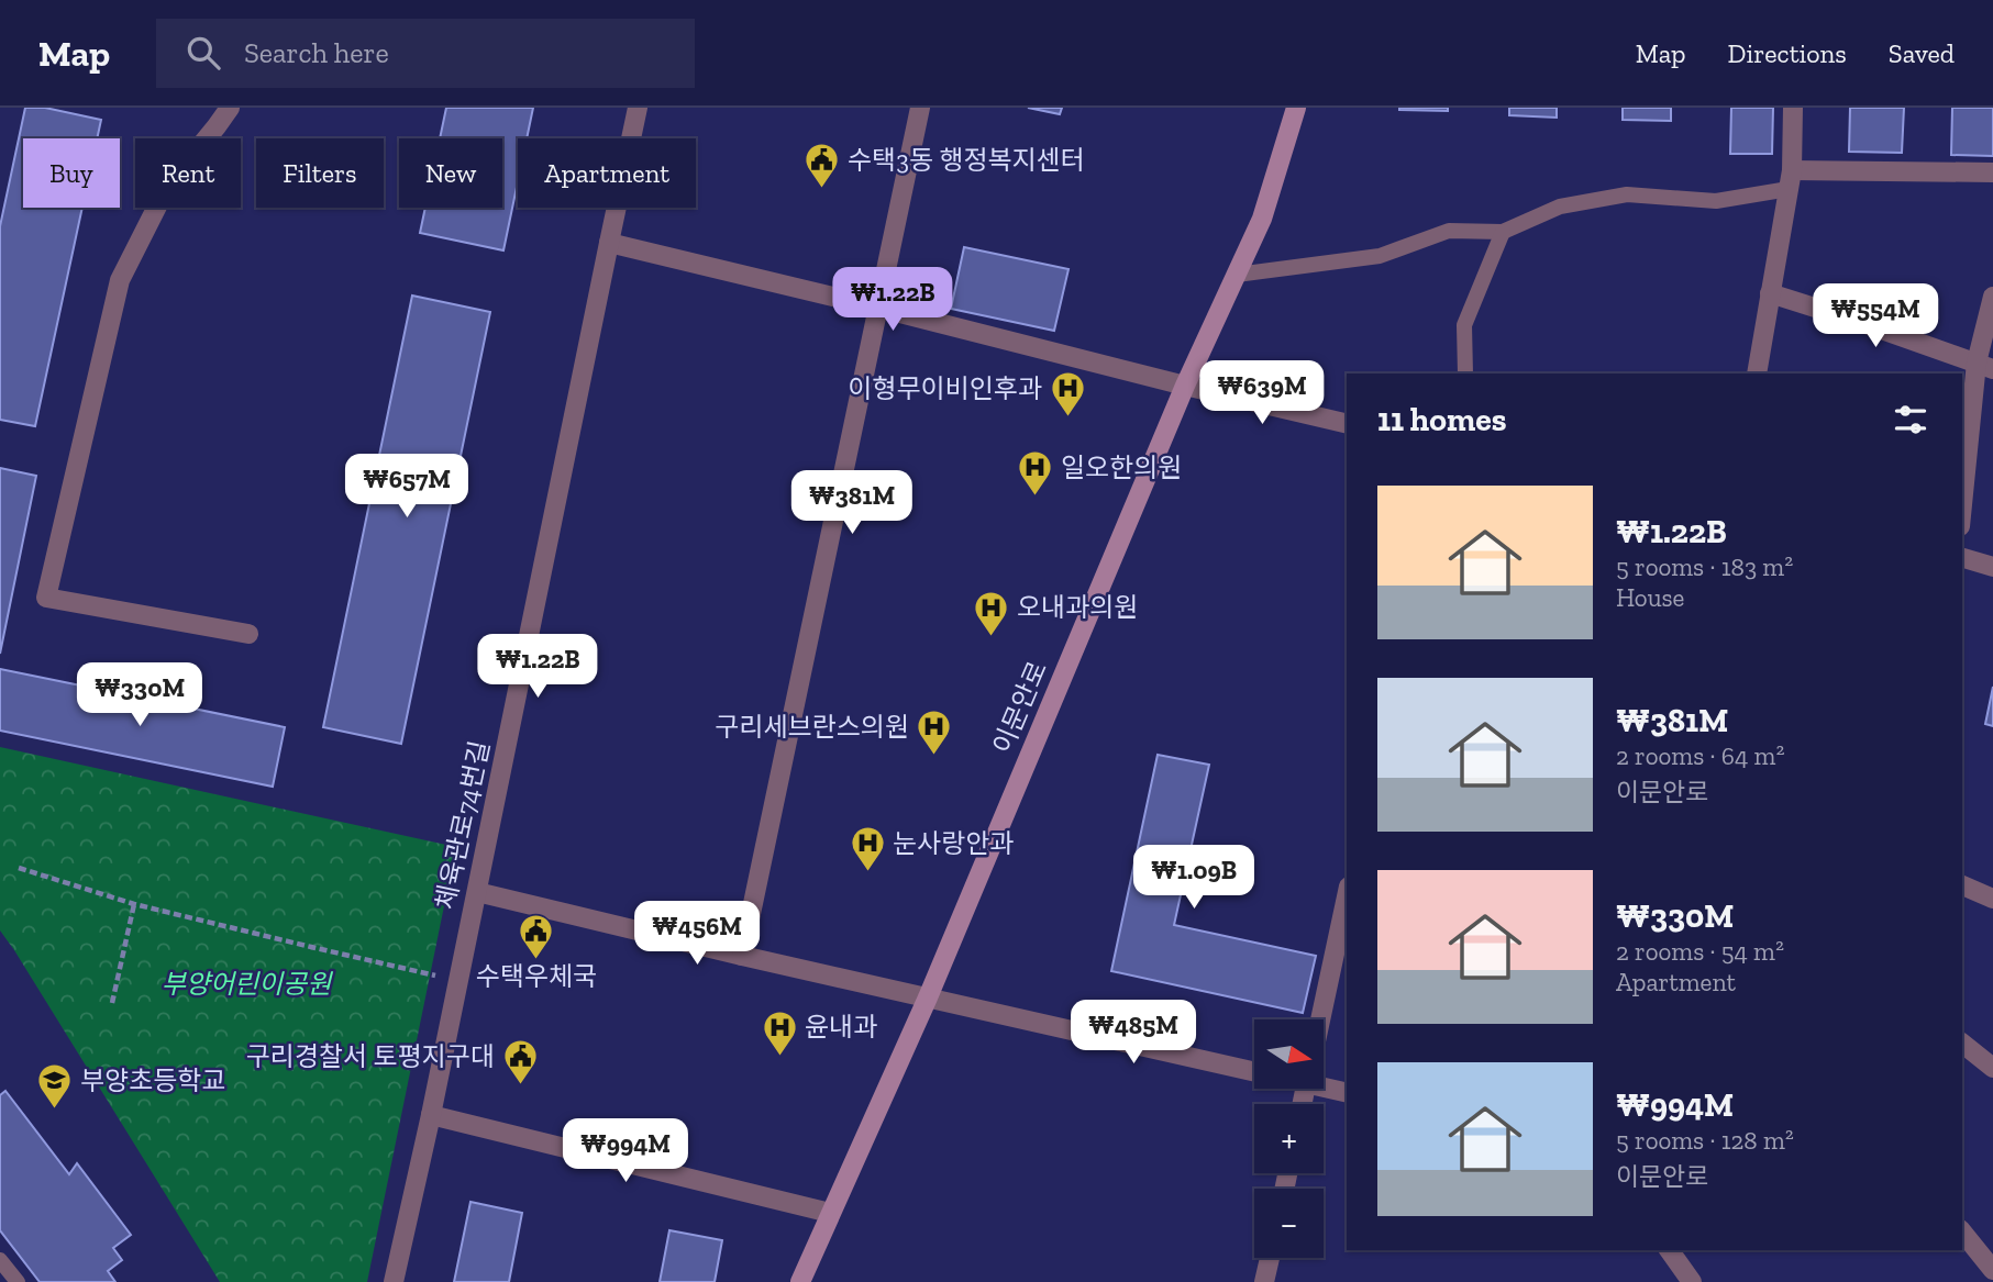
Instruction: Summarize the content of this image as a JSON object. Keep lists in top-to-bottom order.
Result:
{
  "streets": {
    "street": ["이문안로", "체육관로74번길"]
  },
  "parks": ["부양어린이공원"],
  "places": {
    "public building": ["수택3동 행정복지센터", "수택우체국", "구리경찰서 토평지구대"],
    "hospital": [
      "이형무이비인후과",
      "일오한의원",
      "오내과의원",
      "구리세브란스의원",
      "눈사랑안과",
      "윤내과"
    ],
    "school or university": ["부양초등학교"]
  },
  "north": "right",
  "page": {
    "header": "Map",
    "search": "Search here",
    "nav": ["Map", "Directions", "Saved"],
    "chip": [
      "Buy",
      "Rent",
      "Filters",
      "New",
      "Apartment"
    ],
    "price": [
      "₩1.22B",
      "₩554M",
      "₩639M",
      "₩657M",
      "₩381M",
      "₩1.22B",
      "₩330M",
      "₩1.09B",
      "₩456M",
      "₩485M",
      "₩994M"
    ],
    "heading": "11 homes",
    "list": [
      {
        "name": "₩1.22B",
        "note": "5 rooms · 183 m² · House"
      },
      {
        "name": "₩381M",
        "note": "2 rooms · 64 m² · 이문안로"
      },
      {
        "name": "₩330M",
        "note": "2 rooms · 54 m² · Apartment"
      },
      {
        "name": "₩994M",
        "note": "5 rooms · 128 m² · 이문안로"
      }
    ],
    "map_buttons": ["+", "−"]
  }
}
